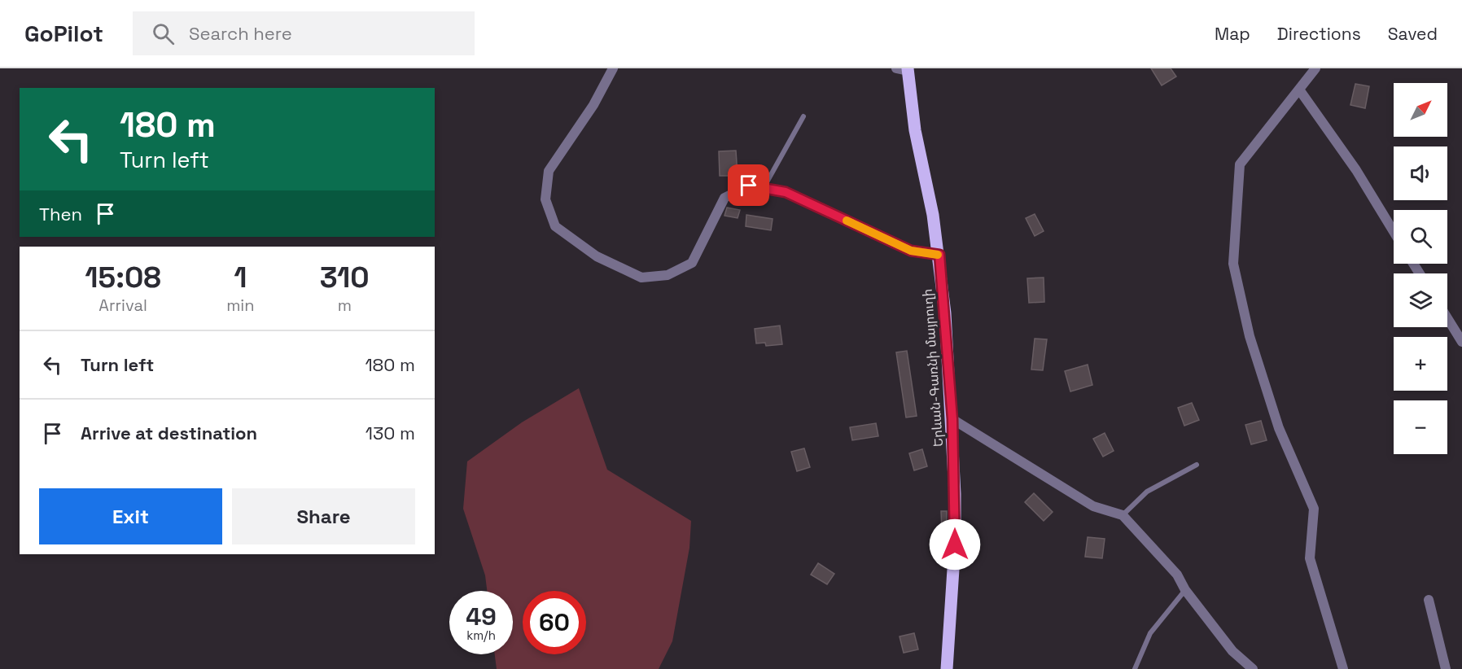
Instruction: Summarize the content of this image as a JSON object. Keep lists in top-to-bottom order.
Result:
{
  "streets": {
    "main road": ["Երևան-Գառնի մայրուղի"]
  },
  "north": "top right",
  "page": {
    "header": "GoPilot",
    "search": "Search here",
    "nav": ["Map", "Directions", "Saved"],
    "map_buttons": ["+", "−"],
    "turn": ["180 m", "Turn left"],
    "then": "Then",
    "eta": [
      "15:08",
      "Arrival",
      "1",
      "min",
      "310",
      "m"
    ],
    "list": [
      {
        "name": "Turn left",
        "value": "180 m"
      },
      {
        "name": "Arrive at destination",
        "value": "130 m"
      }
    ],
    "buttons": ["Exit", "Share"],
    "speed": "49 km/h",
    "limit": "60"
  }
}
